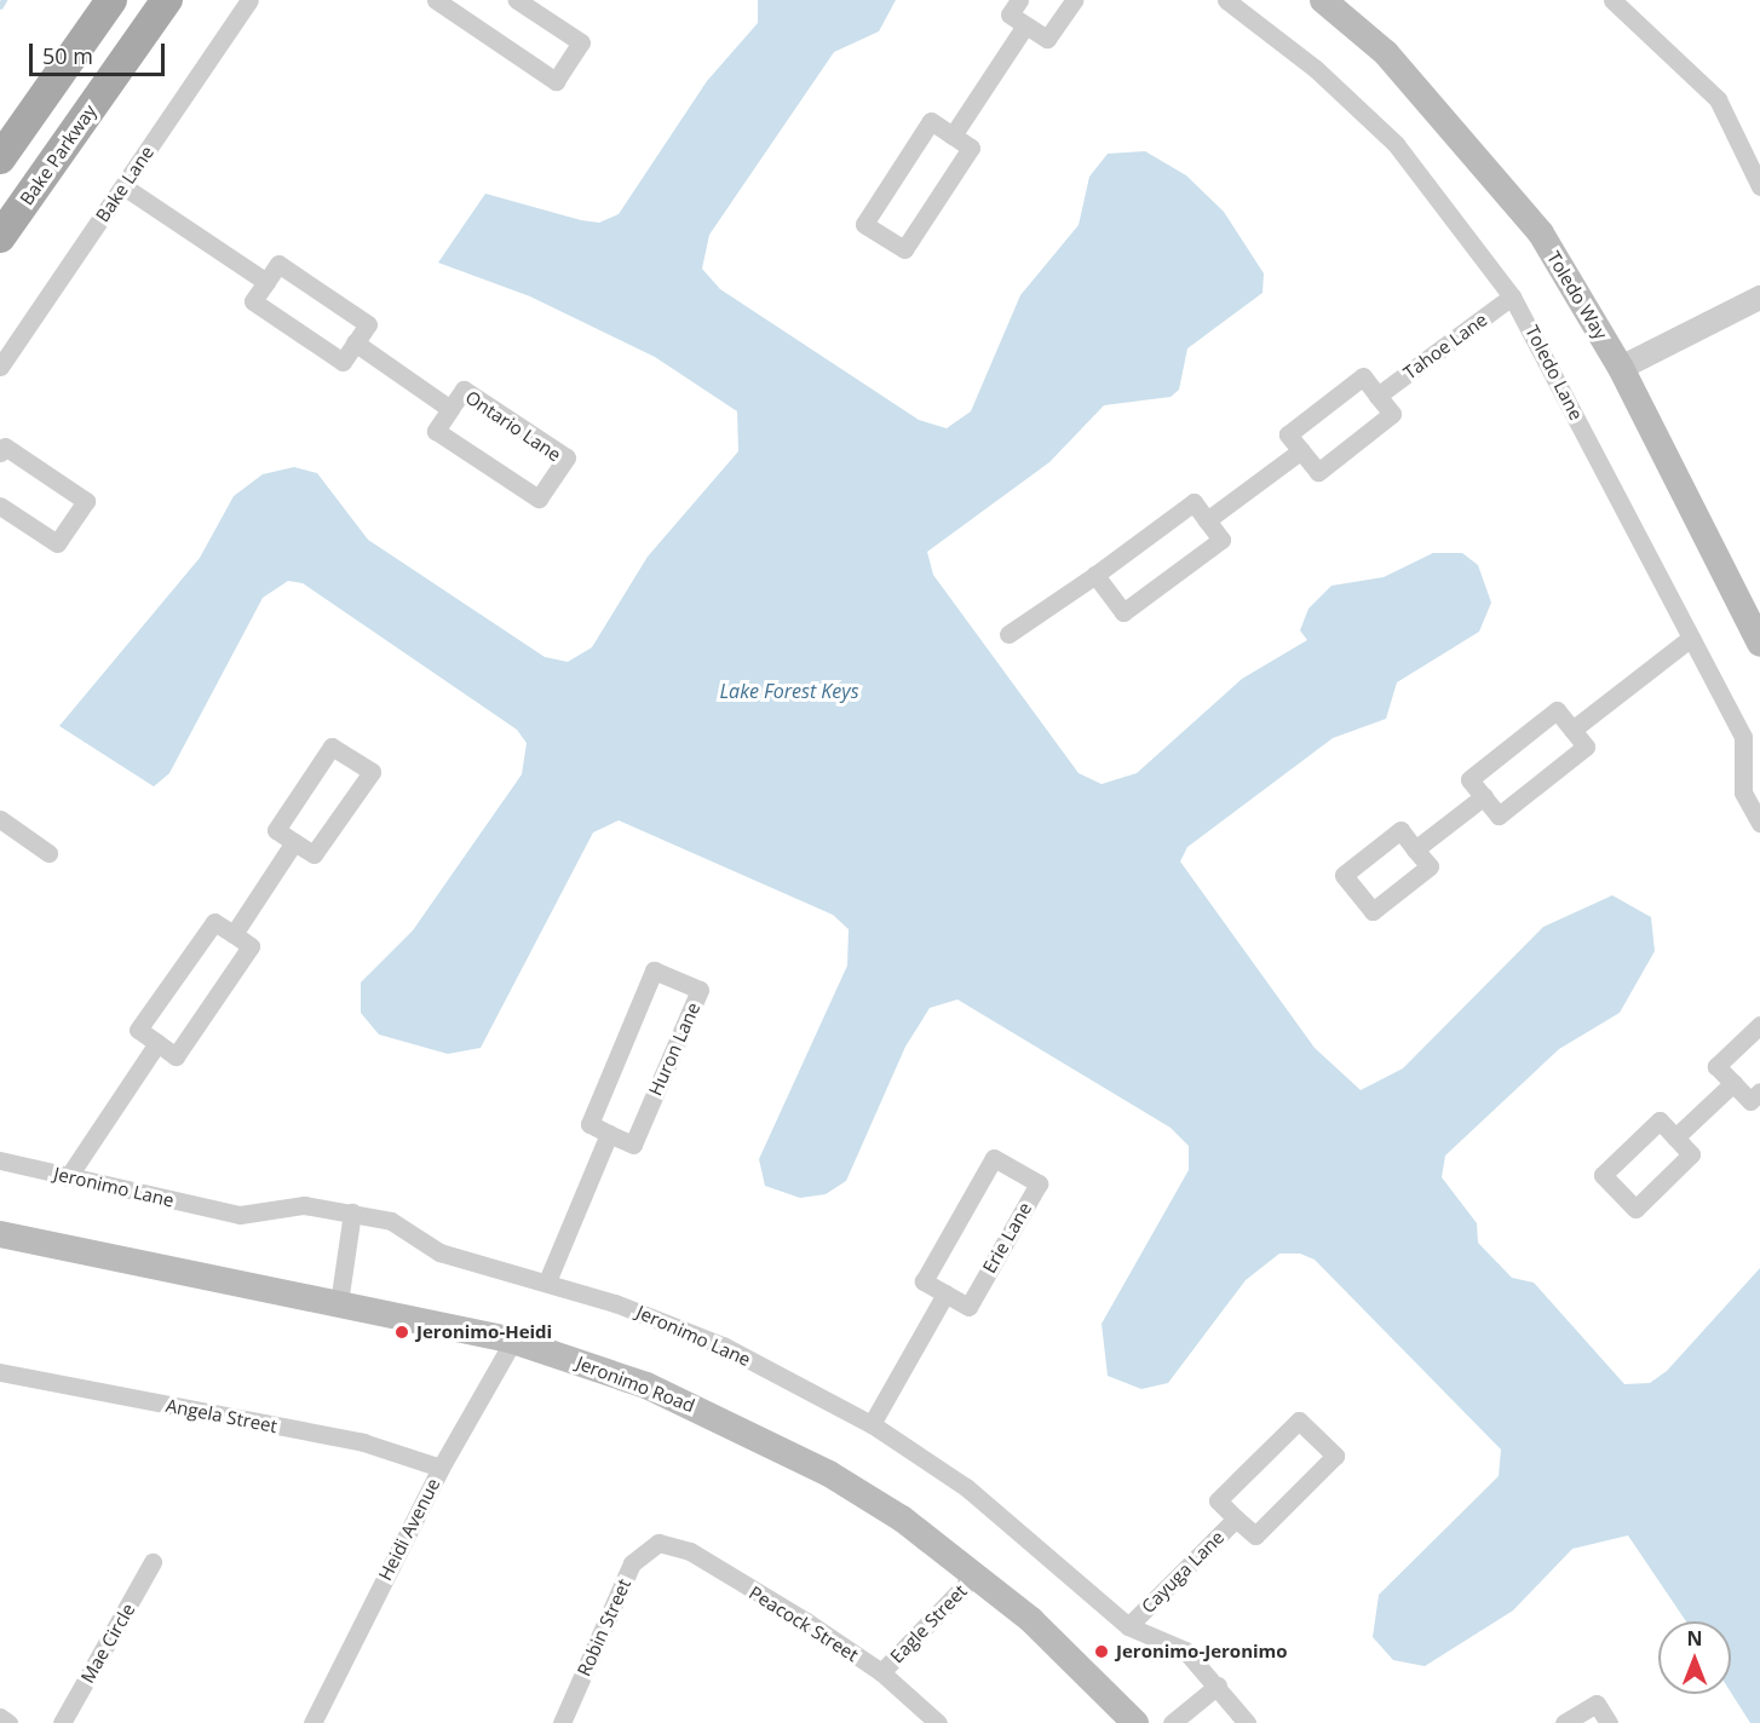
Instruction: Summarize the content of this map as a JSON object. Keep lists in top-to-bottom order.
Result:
{
  "streets": {
    "main road": ["Bake Parkway", "Toledo Way", "Jeronimo Road"],
    "street": [
      "Bake Lane",
      "Tahoe Lane",
      "Toledo Lane",
      "Ontario Lane",
      "Huron Lane",
      "Jeronimo Lane",
      "Erie Lane",
      "Angela Street",
      "Heidi Avenue",
      "Cayuga Lane",
      "Peacock Street",
      "Eagle Street",
      "Robin Street",
      "Mae Circle"
    ]
  },
  "crossings": [
    ["Tahoe Lane", "Toledo Lane"],
    ["Jeronimo Lane", "Cayuga Lane"],
    ["Jeronimo Road", "Heidi Avenue"],
    ["Jeronimo Road", "Eagle Street"],
    ["Angela Street", "Heidi Avenue"],
    ["Peacock Street", "Eagle Street"],
    ["Peacock Street", "Robin Street"]
  ],
  "water": ["Lake Forest Keys"],
  "places": ["Jeronimo-Heidi", "Jeronimo-Jeronimo"],
  "scale_bar": "50 m",
  "north": "top"
}
